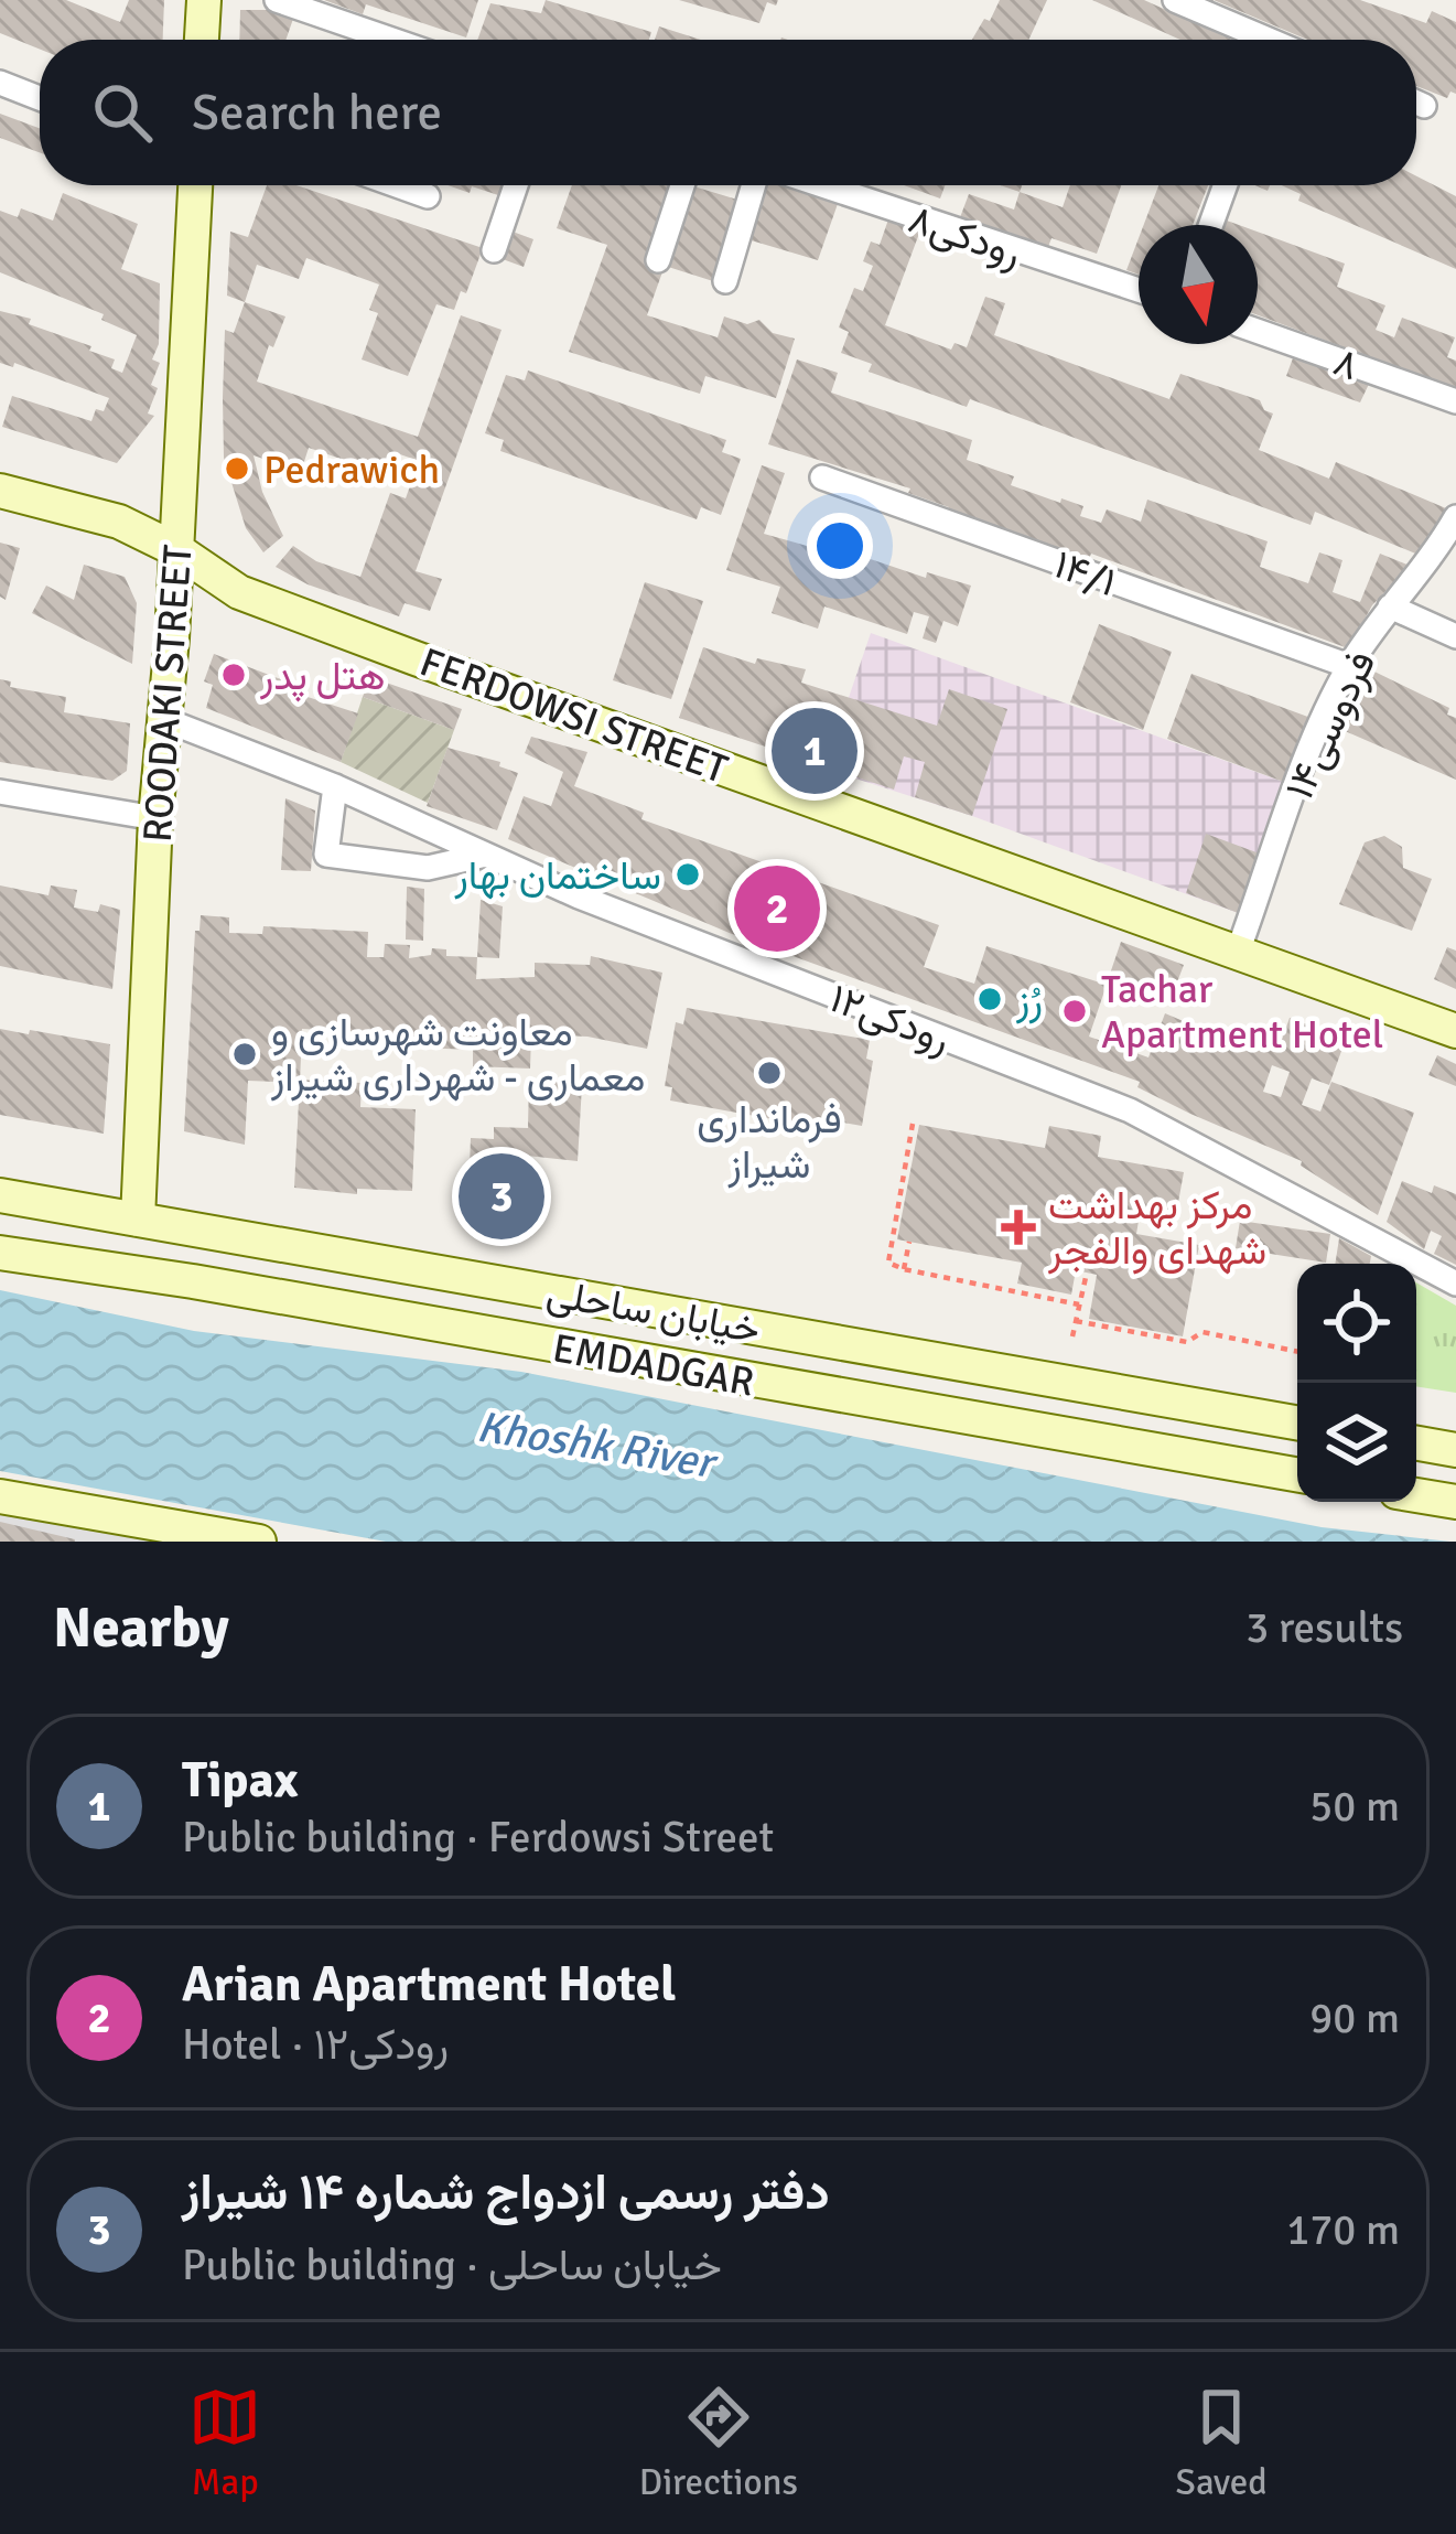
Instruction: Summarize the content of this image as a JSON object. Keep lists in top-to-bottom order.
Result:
{
  "streets": {
    "main road": [
      "ROODAKI STREET",
      "FERDOWSI STREET",
      "خیابان ساحلی",
      "EMDADGAR"
    ],
    "street": [
      "رودکی۸",
      "۸",
      "۱۴/۱",
      "فردوسی۱۴",
      "رودکی۱۲"
    ]
  },
  "crossings": [
    ["۱۴/۱", "فردوسی۱۴"],
    ["ROODAKI STREET", "FERDOWSI STREET"],
    ["ROODAKI STREET", "رودکی۱۲"],
    ["ROODAKI STREET", "خیابان ساحلی"],
    ["FERDOWSI STREET", "فردوسی۱۴"]
  ],
  "water": ["Khoshk River"],
  "places": {
    "other": [
      "Pedrawich",
      "هتل پدر",
      "ساختمان بهار",
      "رُز",
      "Tachar Apartment Hotel",
      "معاونت شهرسازی و معماری - شهرداری شیراز",
      "فرمانداری شیراز"
    ],
    "health": ["مرکز بهداشت شهدای والفجر"]
  },
  "north": "bottom",
  "page": {
    "search": "Search here",
    "pins": ["1", "2", "3"],
    "heading": ["Nearby", "3 results"],
    "list": [
      {
        "mark": "1",
        "name": "Tipax",
        "note": "Public building · Ferdowsi Street",
        "value": "50 m"
      },
      {
        "mark": "2",
        "name": "Arian Apartment Hotel",
        "note": "Hotel · رودکی۱۲",
        "value": "90 m"
      },
      {
        "mark": "3",
        "name": "دفتر رسمی ازدواج شماره ۱۴ شیراز",
        "note": "Public building · خیابان ساحلی",
        "value": "170 m"
      }
    ],
    "nav": ["Map", "Directions", "Saved"]
  }
}
